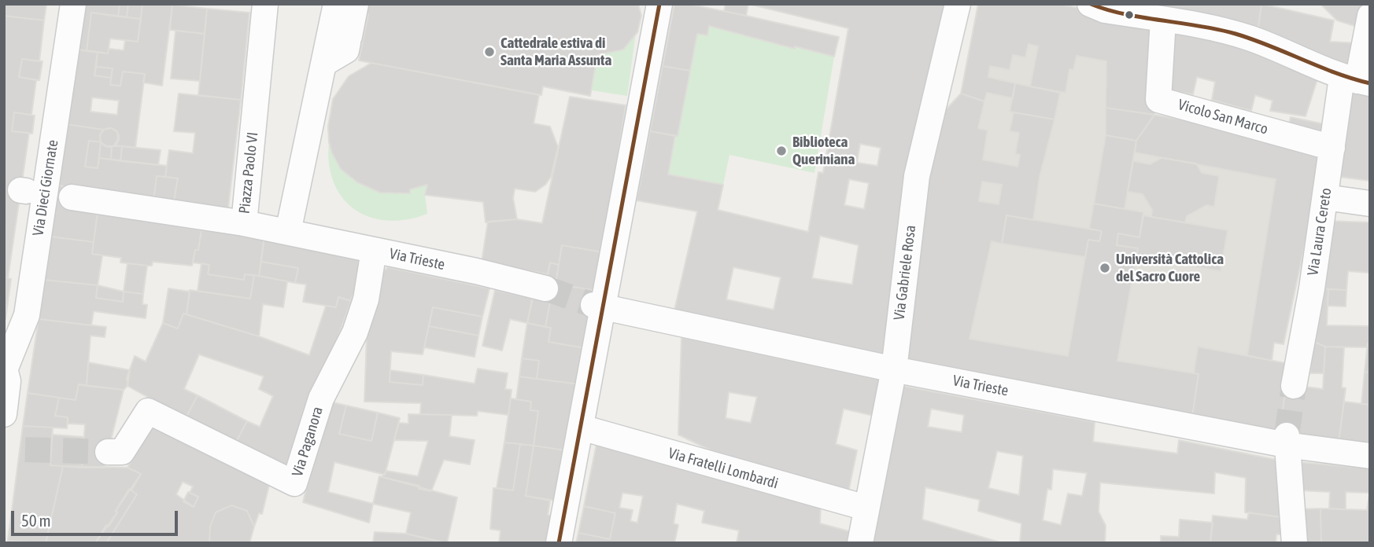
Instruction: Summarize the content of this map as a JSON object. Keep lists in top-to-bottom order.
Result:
{
  "streets": {
    "street": [
      "Vicolo San Marco",
      "Piazza Paolo VI",
      "Via Dieci Giornate",
      "Via Laura Cereto",
      "Via Trieste",
      "Via Gabriele Rosa",
      "Via Paganora",
      "Via Fratelli Lombardi"
    ]
  },
  "crossings": [
    ["Vicolo San Marco", "Via Laura Cereto"],
    ["Piazza Paolo VI", "Via Trieste"],
    ["Via Trieste", "Via Gabriele Rosa"],
    ["Via Trieste", "Via Paganora"],
    ["Via Gabriele Rosa", "Via Fratelli Lombardi"]
  ],
  "places": ["Cattedrale estiva di Santa Maria Assunta", "Biblioteca Queriniana", "Università Cattolica del Sacro Cuore"],
  "scale_bar": "50 m"
}
